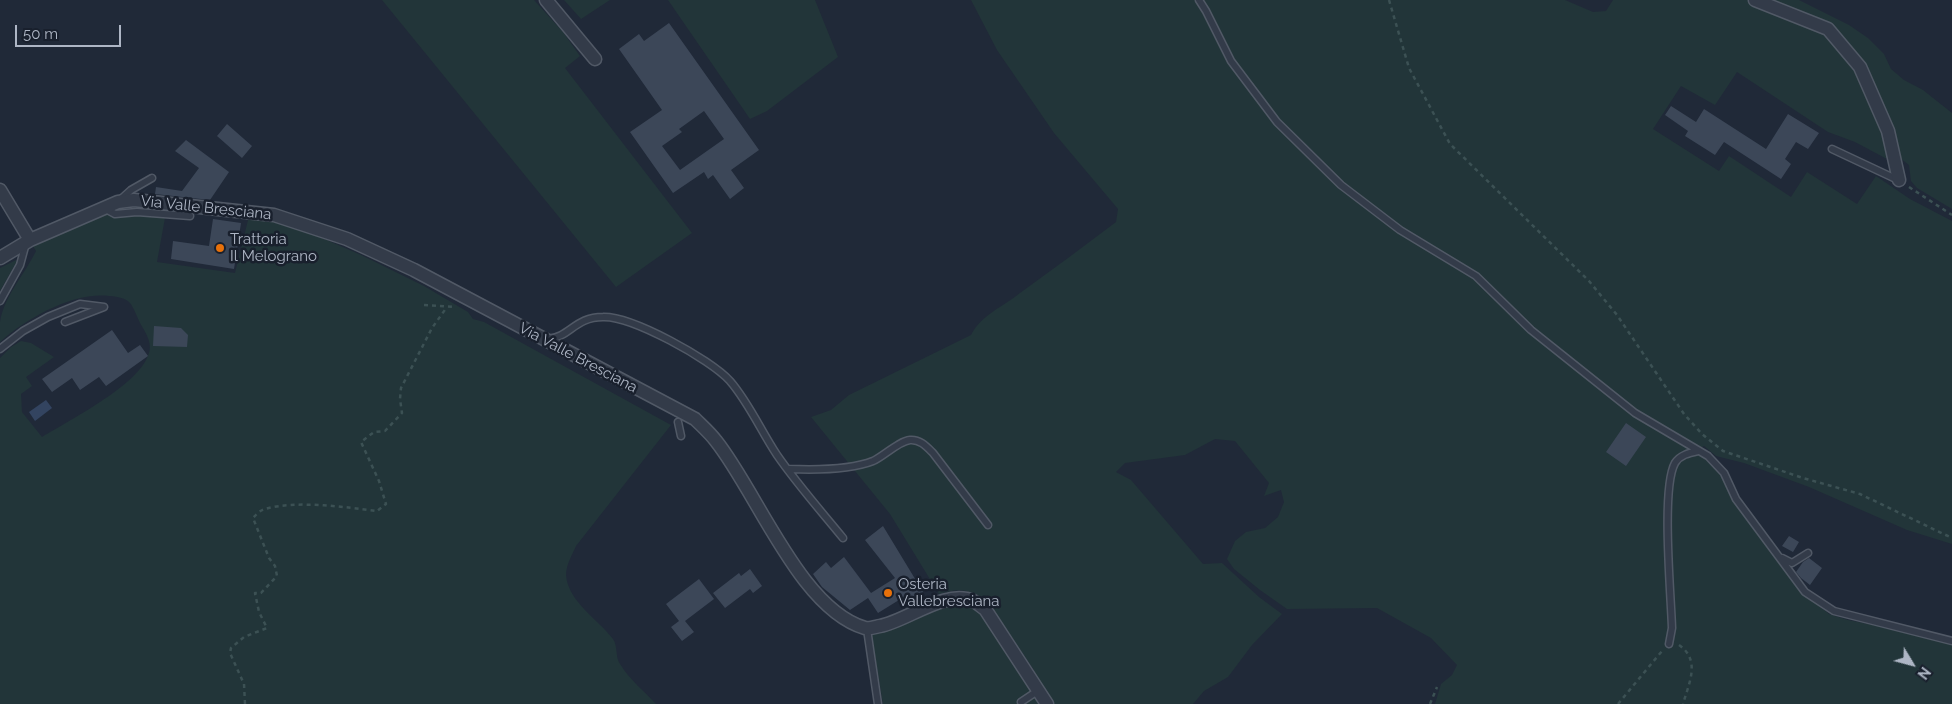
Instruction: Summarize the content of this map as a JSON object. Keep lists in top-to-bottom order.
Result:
{
  "streets": {
    "street": ["Via Valle Bresciana"]
  },
  "places": ["Trattoria Il Melograno", "Osteria Vallebresciana"],
  "scale_bar": "50 m",
  "north": "bottom right"
}
